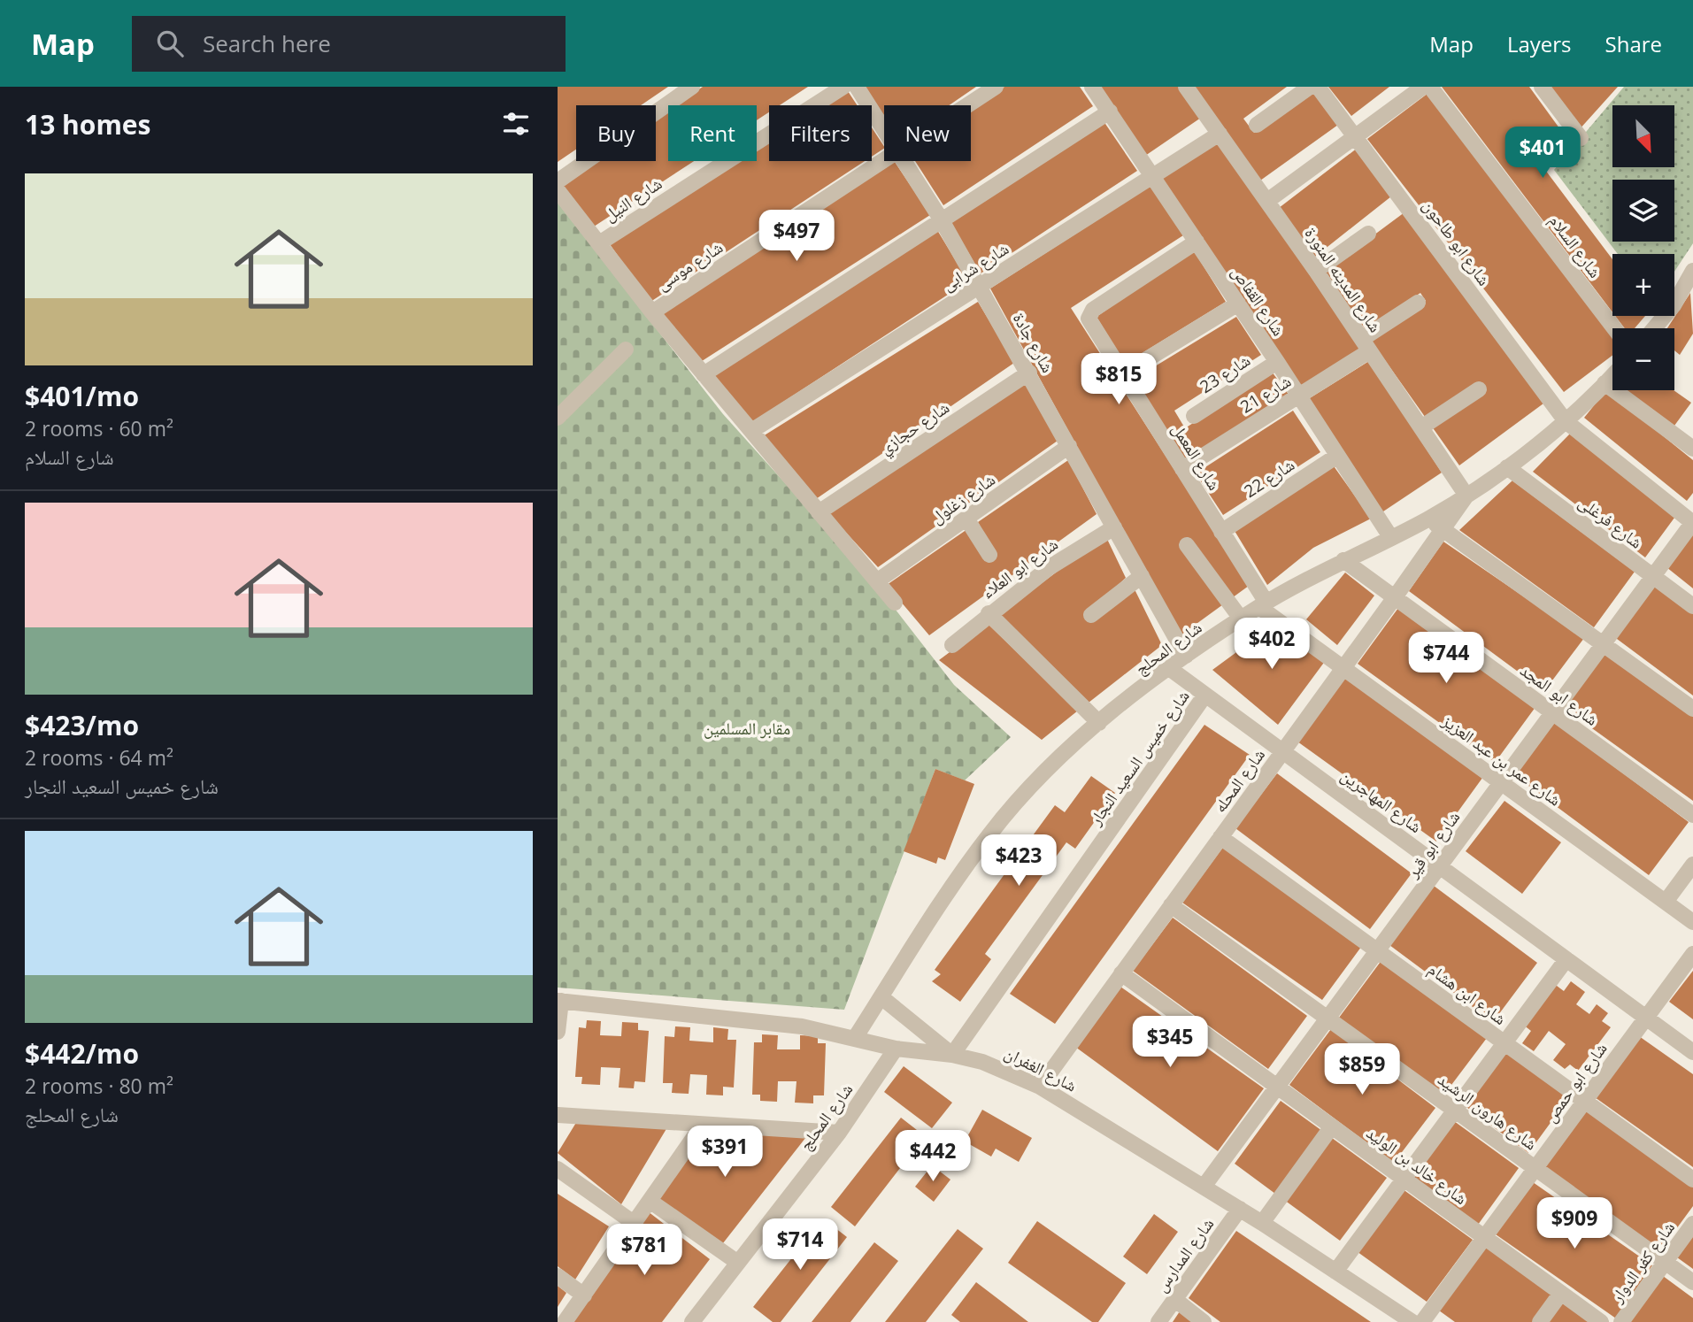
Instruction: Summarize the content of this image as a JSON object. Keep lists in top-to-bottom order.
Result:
{
  "streets": {
    "street": [
      "شارع النيل",
      "شارع ابو طاحون",
      "شارع السلام",
      "شارع موسى",
      "شارع شرابى",
      "شارع المدينه المنورة",
      "شارع القفاص",
      "شارع جادة",
      "شارع 23",
      "شارع 21",
      "شارع حجازي",
      "شارع المعمل",
      "شارع 22",
      "شارع زغلول",
      "شارع فرغلى",
      "شارع ابو العلاء",
      "شارع المحلج",
      "شارع ابو المجد",
      "شارع خميس السعيد النجار",
      "شارع عمر بن عبد العزيز",
      "شارع المحله",
      "شارع المهاجرين",
      "شارع ابو قير",
      "شارع ابن هشام",
      "شارع الغفران",
      "شارع ابو حمص",
      "شارع هارون الرشيد",
      "شارع خالد بن الوليد",
      "شارع المدارس",
      "شارع كفر الدوار"
    ]
  },
  "crossings": [
    ["شارع ابو طاحون", "شارع المحلج"],
    ["شارع ابو طاحون", "شارع ابو قير"],
    ["شارع شرابى", "شارع المدينه المنورة"],
    ["شارع شرابى", "شارع القفاص"],
    ["شارع شرابى", "شارع جادة"],
    ["شارع المدينه المنورة", "شارع 21"],
    ["شارع المدينه المنورة", "شارع المحلج"],
    ["شارع المدينه المنورة", "شارع المحله"],
    ["شارع القفاص", "شارع 23"],
    ["شارع القفاص", "شارع 21"],
    ["شارع القفاص", "شارع المعمل"],
    ["شارع القفاص", "شارع 22"],
    ["شارع القفاص", "شارع المحلج"],
    ["شارع جادة", "شارع حجازي"],
    ["شارع جادة", "شارع زغلول"],
    ["شارع جادة", "شارع ابو العلاء"],
    ["شارع جادة", "شارع المحلج"],
    ["شارع 21", "شارع المعمل"],
    ["شارع المعمل", "شارع 22"],
    ["شارع المعمل", "شارع المحلج"],
    ["شارع المعمل", "شارع عمر بن عبد العزيز"],
    ["شارع فرغلى", "شارع المحلج"],
    ["شارع فرغلى", "شارع ابو قير"],
    ["شارع المحلج", "شارع ابو المجد"],
    ["شارع المحلج", "شارع عمر بن عبد العزيز"],
    ["شارع المحلج", "شارع المحله"],
    ["شارع المحلج", "شارع المهاجرين"],
    ["شارع المحلج", "شارع الغفران"],
    ["شارع ابو المجد", "شارع المحله"],
    ["شارع ابو المجد", "شارع ابو قير"],
    ["شارع خميس السعيد النجار", "شارع المهاجرين"],
    ["شارع خميس السعيد النجار", "شارع الغفران"],
    ["شارع عمر بن عبد العزيز", "شارع المحله"],
    ["شارع عمر بن عبد العزيز", "شارع ابو قير"],
    ["شارع المحله", "شارع المهاجرين"],
    ["شارع المحله", "شارع ابن هشام"],
    ["شارع المحله", "شارع الغفران"],
    ["شارع المحله", "شارع هارون الرشيد"],
    ["شارع المحله", "شارع خالد بن الوليد"],
    ["شارع المهاجرين", "شارع ابو قير"],
    ["شارع المهاجرين", "شارع ابو حمص"],
    ["شارع ابو قير", "شارع ابن هشام"],
    ["شارع ابو قير", "شارع الغفران"],
    ["شارع ابو قير", "شارع هارون الرشيد"],
    ["شارع ابو قير", "شارع خالد بن الوليد"],
    ["شارع ابن هشام", "شارع ابو حمص"],
    ["شارع الغفران", "شارع المدارس"],
    ["شارع ابو حمص", "شارع هارون الرشيد"],
    ["شارع ابو حمص", "شارع خالد بن الوليد"],
    ["شارع هارون الرشيد", "شارع كفر الدوار"]
  ],
  "parks": ["مقابر المسلمين"],
  "north": "bottom right",
  "page": {
    "header": "Map",
    "search": "Search here",
    "nav": ["Map", "Layers", "Share"],
    "heading": "13 homes",
    "map_buttons": ["+", "−"],
    "chip": [
      "Buy",
      "Rent",
      "Filters",
      "New"
    ],
    "price": [
      "$401",
      "$497",
      "$815",
      "$402",
      "$744",
      "$423",
      "$345",
      "$859",
      "$391",
      "$442",
      "$909",
      "$714",
      "$781"
    ],
    "list": [
      {
        "name": "$401/mo",
        "note": "2 rooms · 60 m² · شارع السلام"
      },
      {
        "name": "$423/mo",
        "note": "2 rooms · 64 m² · شارع خميس السعيد النجار"
      },
      {
        "name": "$442/mo",
        "note": "2 rooms · 80 m² · شارع المحلج"
      }
    ]
  }
}
